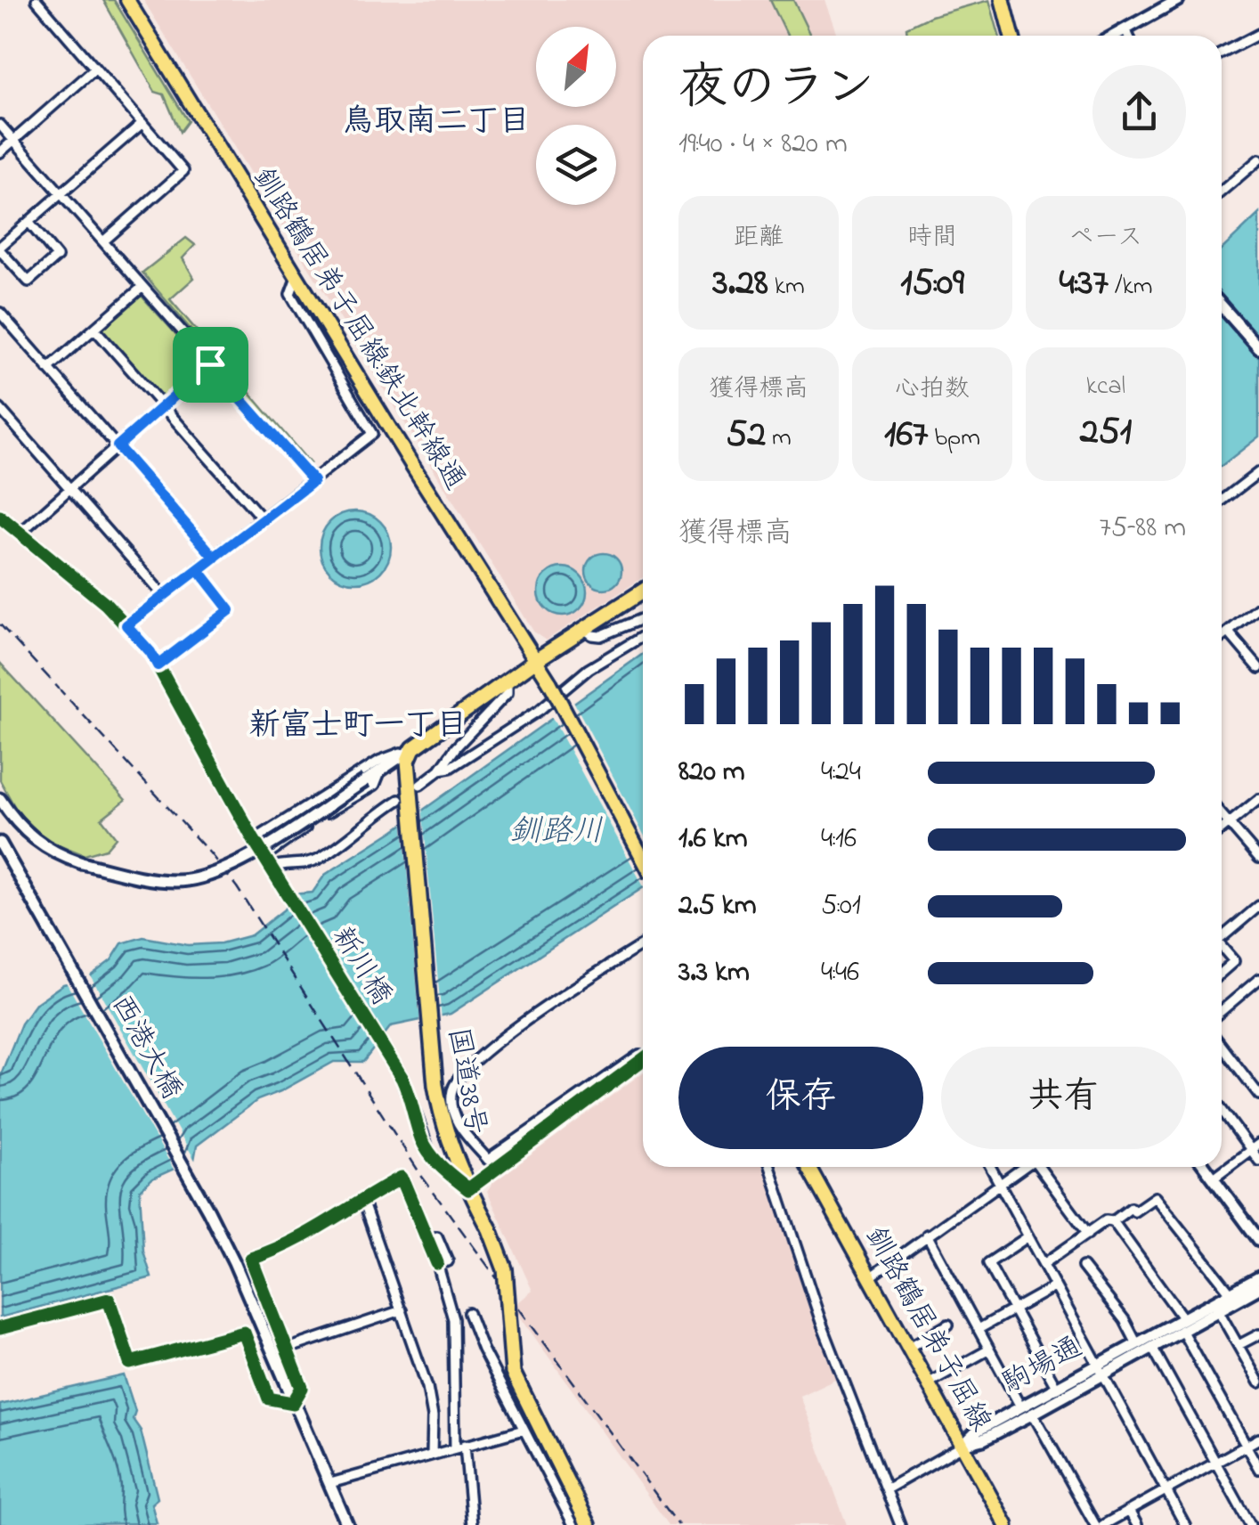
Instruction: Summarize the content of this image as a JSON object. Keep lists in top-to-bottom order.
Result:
{
  "streets": {
    "highway": ["国道38号"],
    "main road": ["釧路鶴居弟子屈線:鉄北幹線通", "釧路鶴居弟子屈線"],
    "street": ["新川橋", "西港大橋", "駒場通"]
  },
  "crossings": [
    ["新川橋", "国道38号"],
    ["釧路鶴居弟子屈線", "駒場通"]
  ],
  "districts": ["鳥取南二丁目", "新富士町一丁目"],
  "water": ["釧路川"],
  "north": "top right",
  "page": {
    "heading": ["夜のラン", "19:40 · 4 × 820 m"],
    "stats": [
      ["距離", "3.28 km"],
      ["時間", "15:09"],
      ["ペース", "4:37 /km"],
      ["獲得標高", "52 m"],
      ["心拍数", "167 bpm"],
      ["kcal", "251"]
    ],
    "chart": ["獲得標高", "75–88 m"],
    "list": [
      {
        "name": "820 m",
        "note": "4:24"
      },
      {
        "name": "1.6 km",
        "note": "4:16"
      },
      {
        "name": "2.5 km",
        "note": "5:01"
      },
      {
        "name": "3.3 km",
        "note": "4:46"
      }
    ],
    "buttons": ["保存", "共有"]
  }
}
